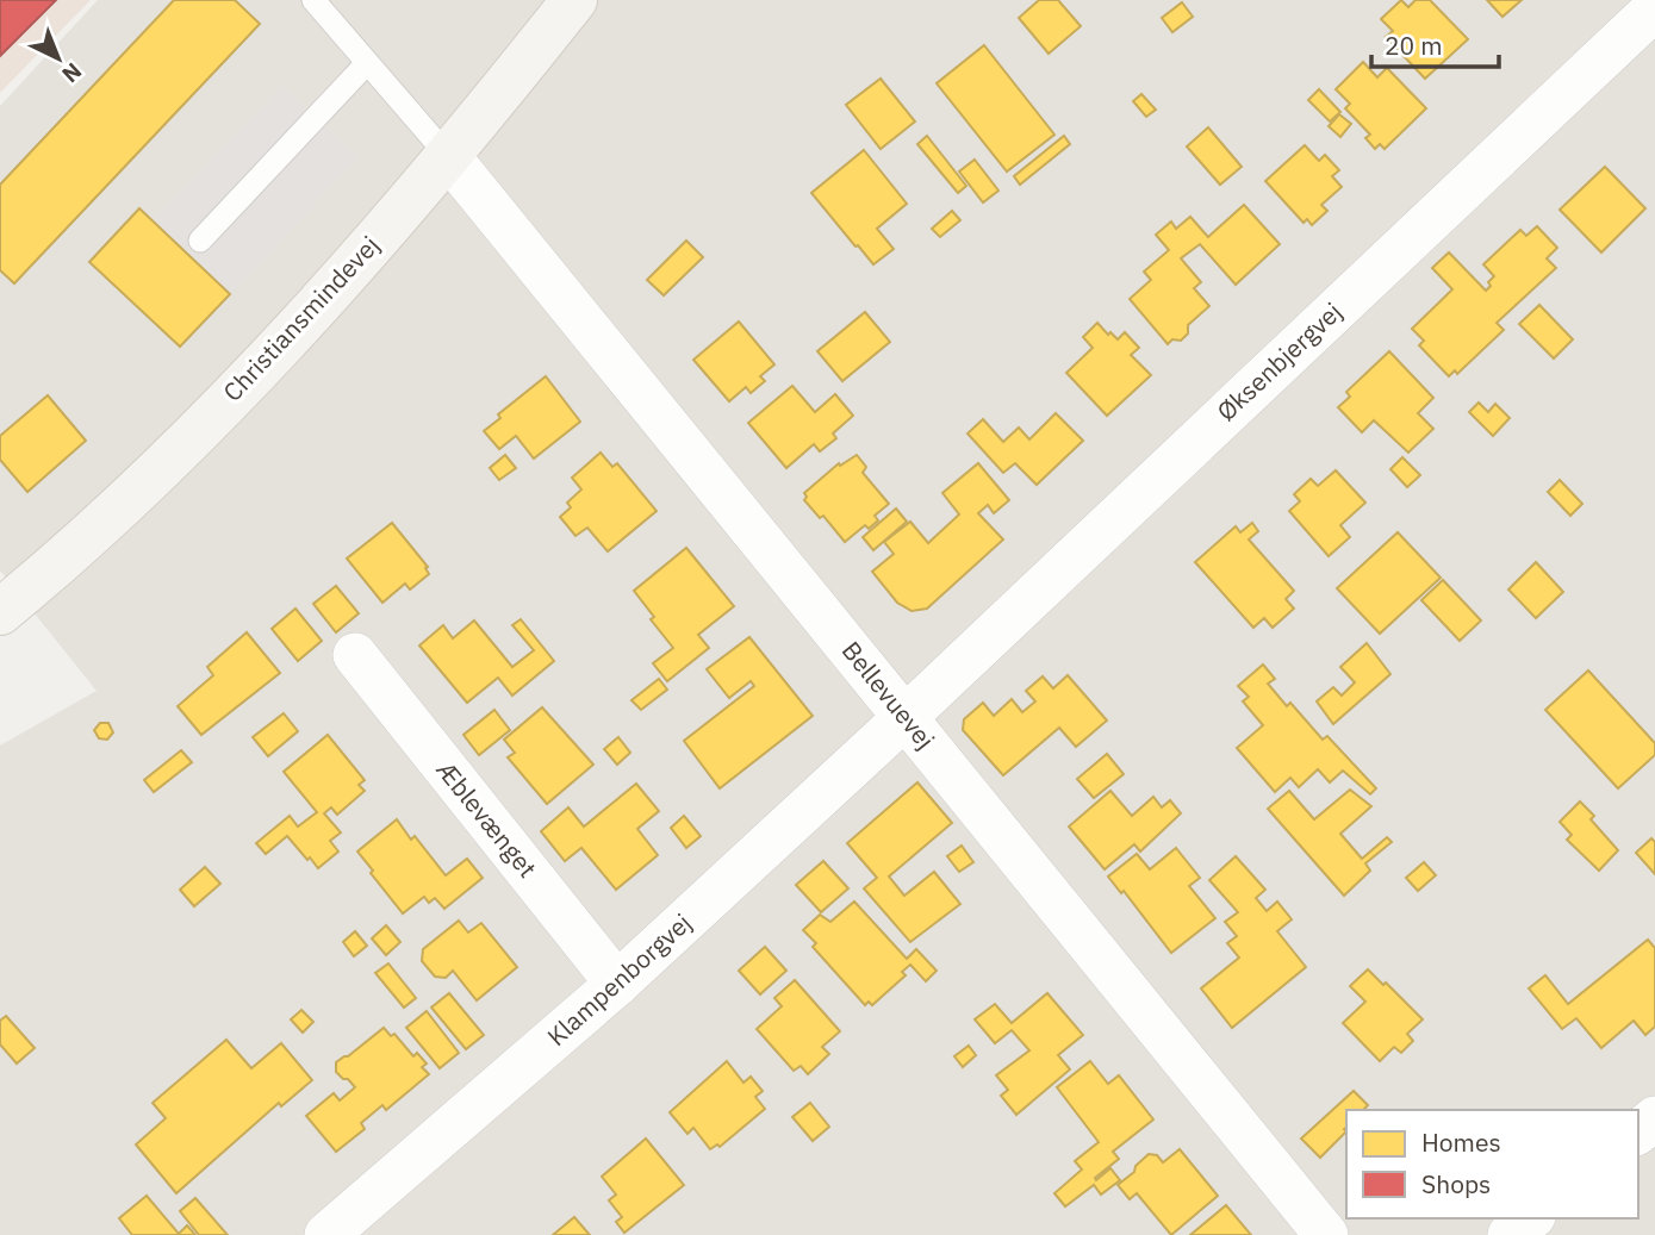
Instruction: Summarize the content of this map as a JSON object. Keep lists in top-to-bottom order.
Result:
{
  "streets": {
    "street": [
      "Christiansmindevej",
      "Øksenbjergvej",
      "Bellevuevej",
      "Æblevænget",
      "Klampenborgvej"
    ]
  },
  "crossings": [
    ["Christiansmindevej", "Bellevuevej"],
    ["Øksenbjergvej", "Bellevuevej"],
    ["Øksenbjergvej", "Klampenborgvej"],
    ["Bellevuevej", "Klampenborgvej"],
    ["Æblevænget", "Klampenborgvej"]
  ],
  "legend": ["Homes", "Shops"],
  "scale_bar": "20 m",
  "north": "bottom right"
}
